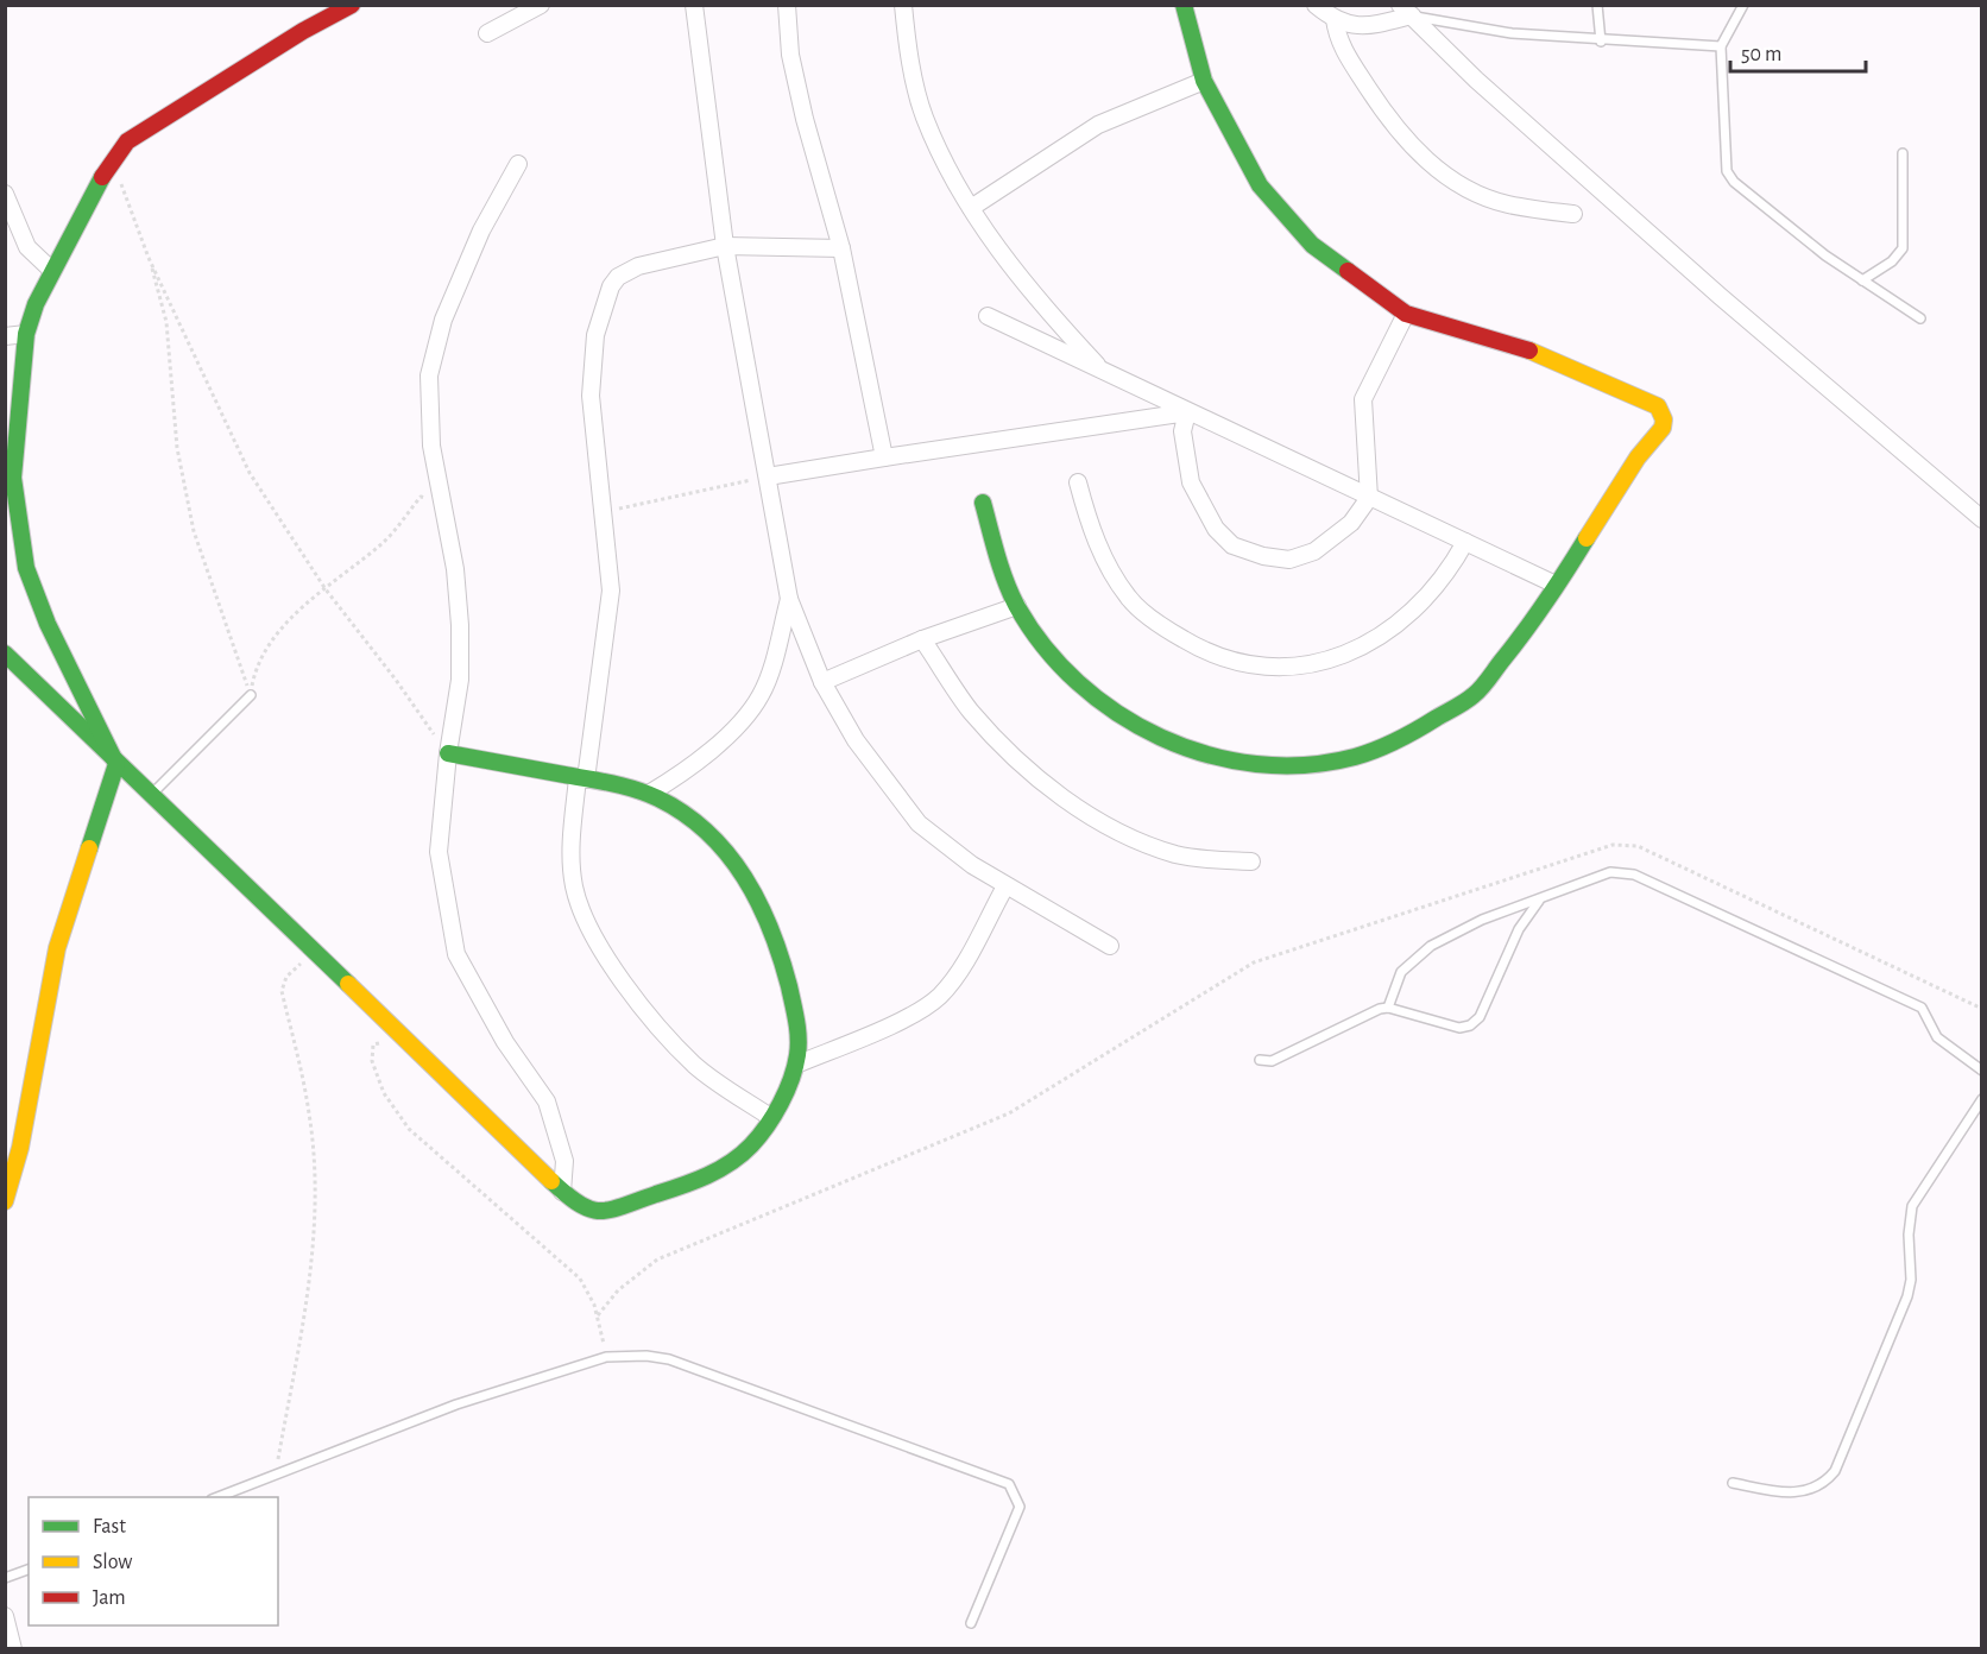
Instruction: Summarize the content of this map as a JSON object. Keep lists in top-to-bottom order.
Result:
{
  "legend": ["Fast", "Slow", "Jam"],
  "scale_bar": "50 m"
}
